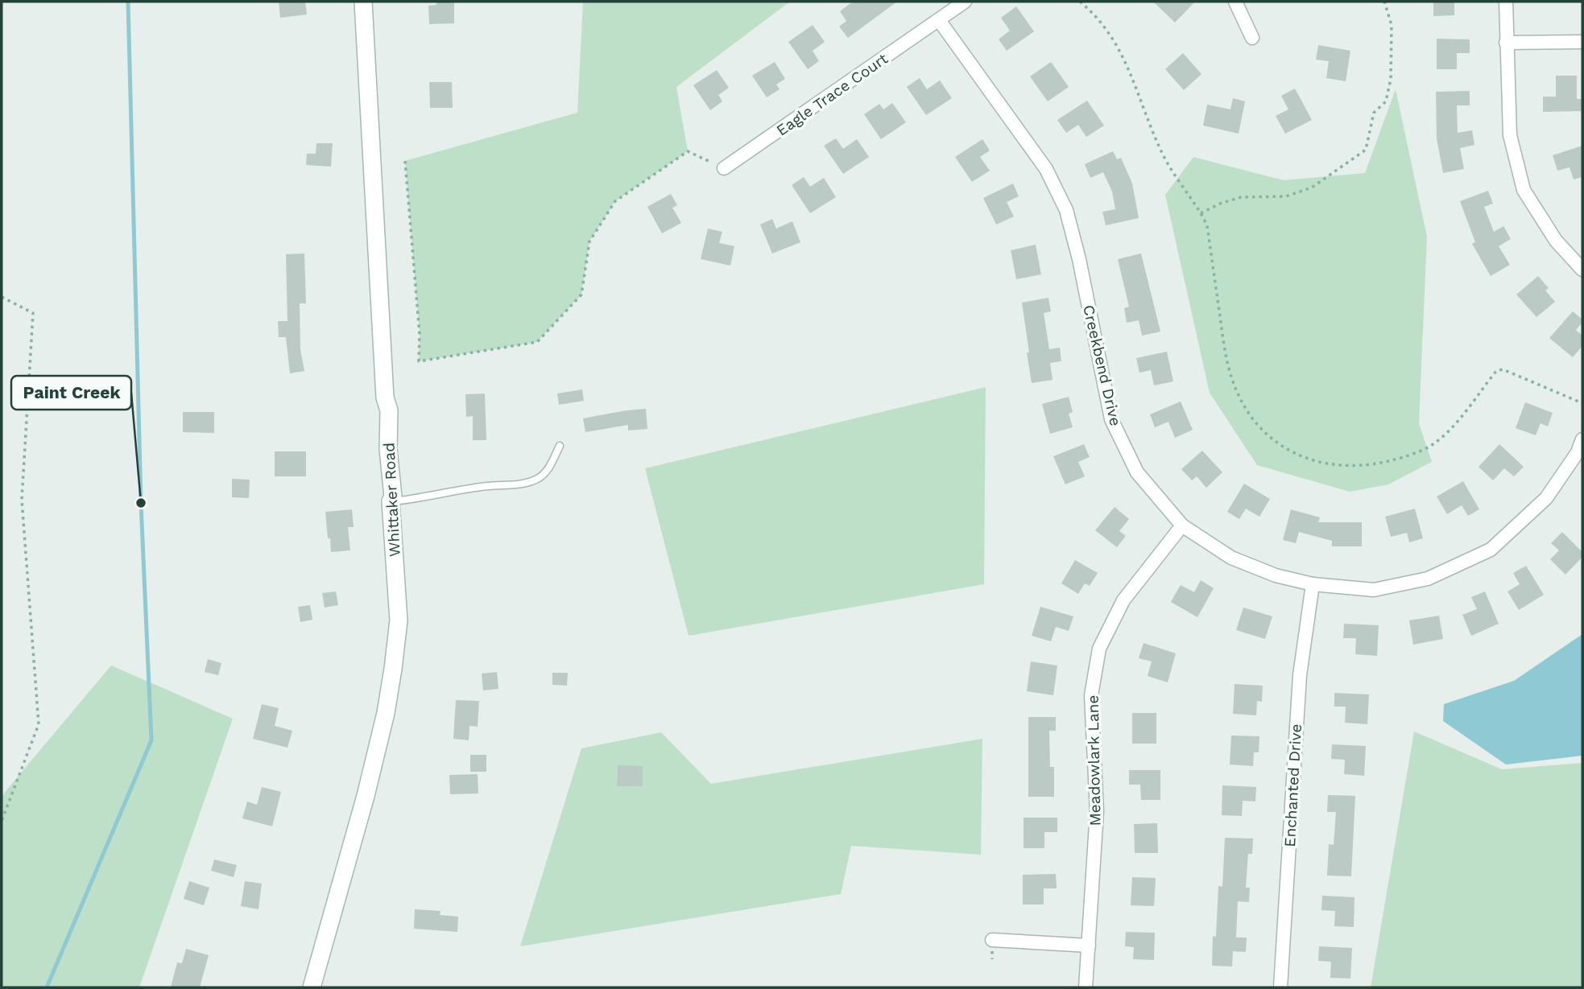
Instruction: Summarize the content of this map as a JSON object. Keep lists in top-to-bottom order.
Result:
{
  "streets": {
    "main road": ["Whittaker Road"],
    "street": [
      "Eagle Trace Court",
      "Creekbend Drive",
      "Meadowlark Lane",
      "Enchanted Drive"
    ]
  },
  "crossings": [
    ["Eagle Trace Court", "Creekbend Drive"],
    ["Creekbend Drive", "Meadowlark Lane"],
    ["Creekbend Drive", "Enchanted Drive"]
  ],
  "places": ["Paint Creek"]
}
